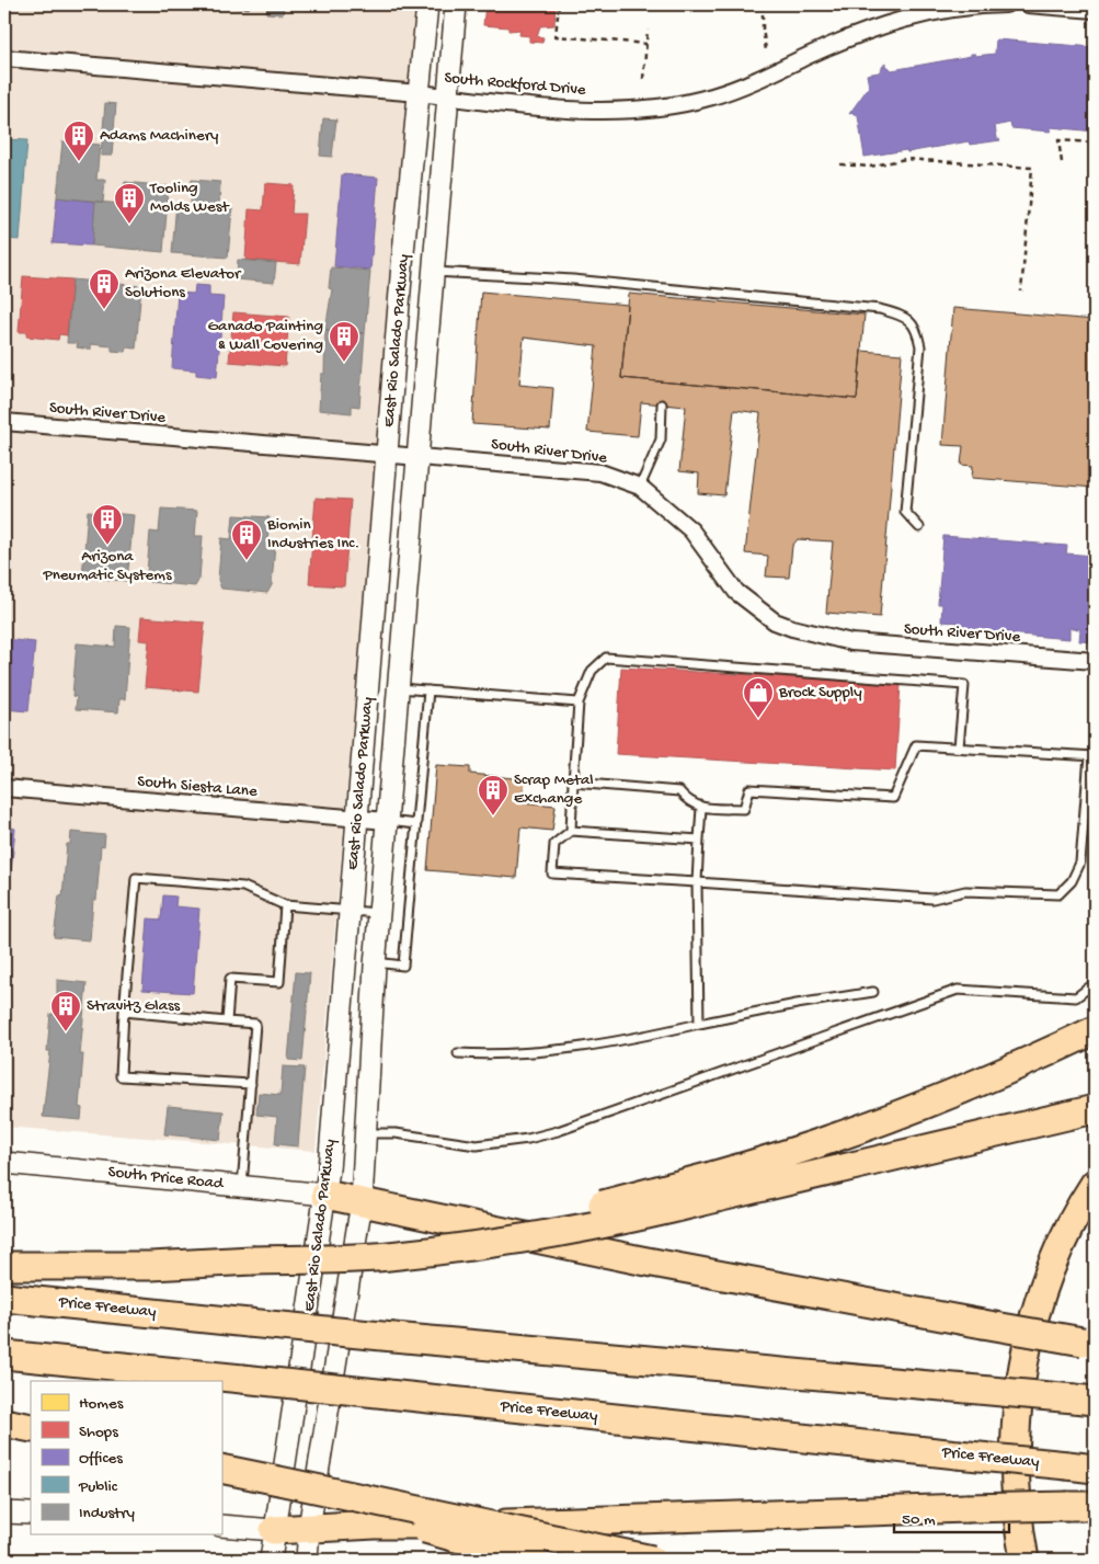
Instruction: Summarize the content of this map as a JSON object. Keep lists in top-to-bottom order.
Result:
{
  "streets": {
    "highway": ["Price Freeway"],
    "main road": ["East Rio Salado Parkway", "South Price Road"],
    "street": ["South Rockford Drive", "South River Drive", "South Siesta Lane"]
  },
  "crossings": [
    ["South Rockford Drive", "East Rio Salado Parkway"],
    ["East Rio Salado Parkway", "South River Drive"],
    ["East Rio Salado Parkway", "South Siesta Lane"],
    ["East Rio Salado Parkway", "South Price Road"]
  ],
  "places": {
    "building": [
      "Adams Machinery",
      "Tooling Molds West",
      "Arizona Elevator Solutions",
      "Ganado Painting & Wall Covering",
      "Arizona Pneumatic Systems",
      "Biomin Industries Inc.",
      "Scrap Metal Exchange",
      "Stravitz Glass"
    ],
    "shop": ["Brock Supply"]
  },
  "legend": [
    "Homes",
    "Shops",
    "Offices",
    "Public",
    "Industry"
  ],
  "scale_bar": "50 m"
}
